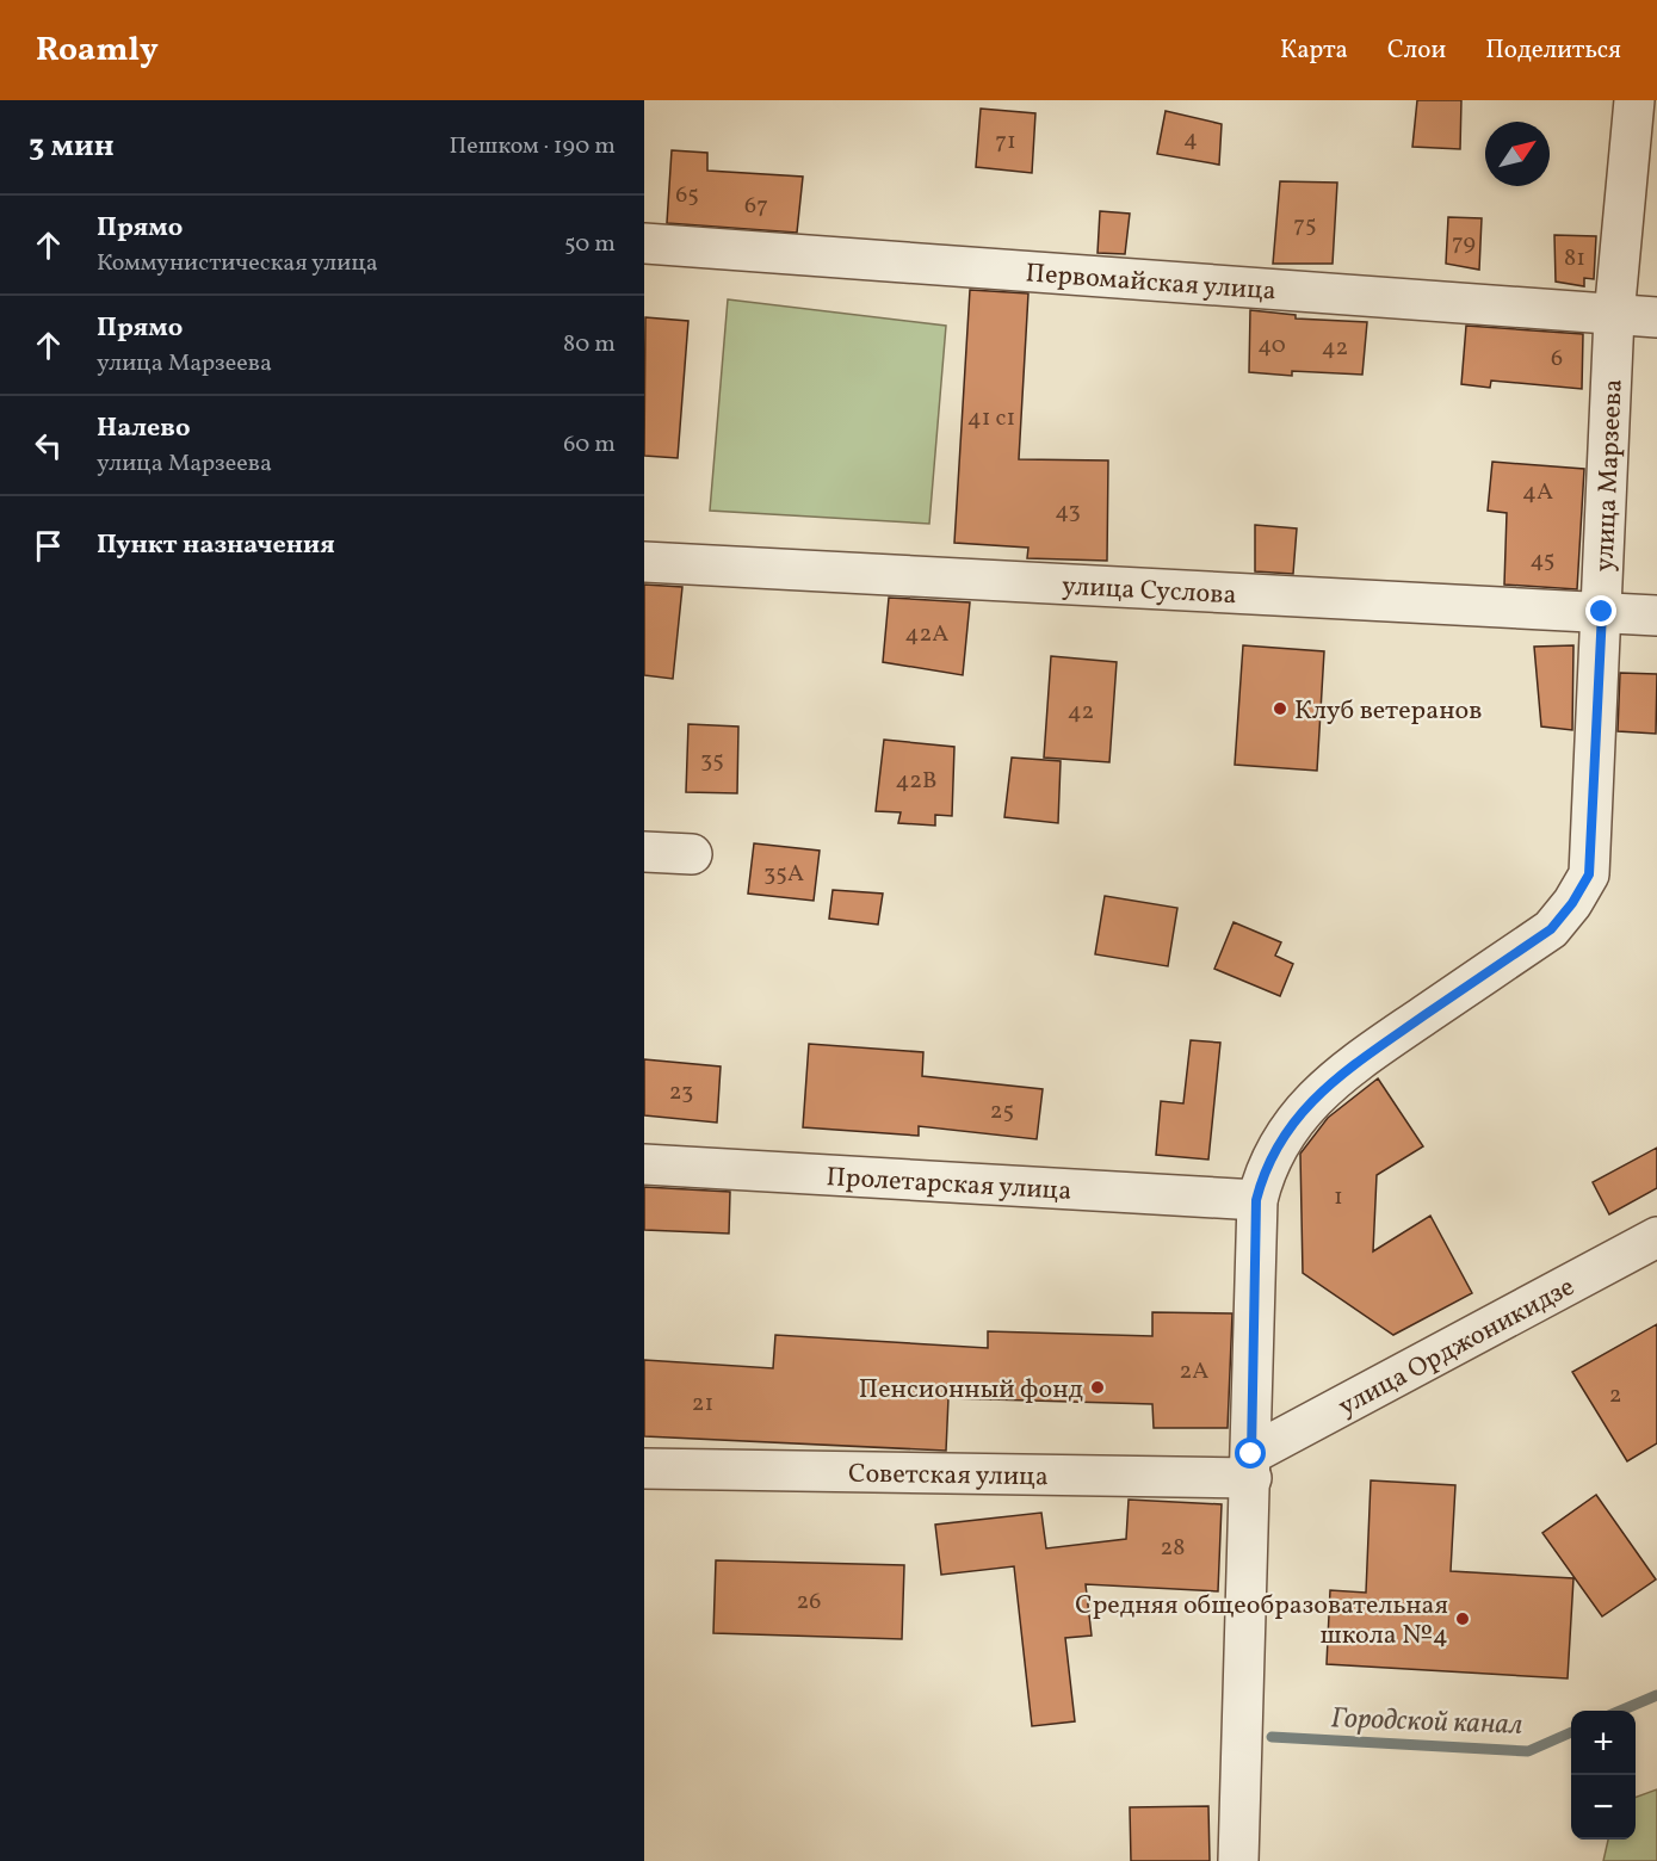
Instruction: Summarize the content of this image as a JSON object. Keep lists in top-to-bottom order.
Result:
{
  "streets": {
    "street": [
      "Первомайская улица",
      "улица Марзеева",
      "улица Суслова",
      "Пролетарская улица",
      "улица Орджоникидзе",
      "Советская улица"
    ]
  },
  "crossings": [
    ["Первомайская улица", "улица Марзеева"],
    ["улица Марзеева", "улица Суслова"],
    ["улица Марзеева", "Пролетарская улица"],
    ["улица Орджоникидзе", "Советская улица"]
  ],
  "water": ["Городской канал"],
  "places": ["Клуб ветеранов", "Пенсионный фонд", "Средняя общеобразовательная школа №4"],
  "house_numbers": [
    "4",
    "71",
    "65",
    "67",
    "75",
    "79",
    "81",
    "40",
    "42",
    "6",
    "41 с1",
    "4А",
    "43",
    "45",
    "42А",
    "42",
    "35",
    "42В",
    "35А",
    "23",
    "25",
    "1",
    "2А",
    "2",
    "21",
    "28",
    "26"
  ],
  "north": "top right",
  "page": {
    "header": "Roamly",
    "nav": ["Карта", "Слои", "Поделиться"],
    "heading": ["3 мин", "Пешком · 190 m"],
    "list": [
      ["Прямо", "Коммунистическая улица", "50 m"],
      ["Прямо", "улица Марзеева", "80 m"],
      ["Налево", "улица Марзеева", "60 m"],
      "Пункт назначения"
    ],
    "map_buttons": ["+", "−"]
  }
}
